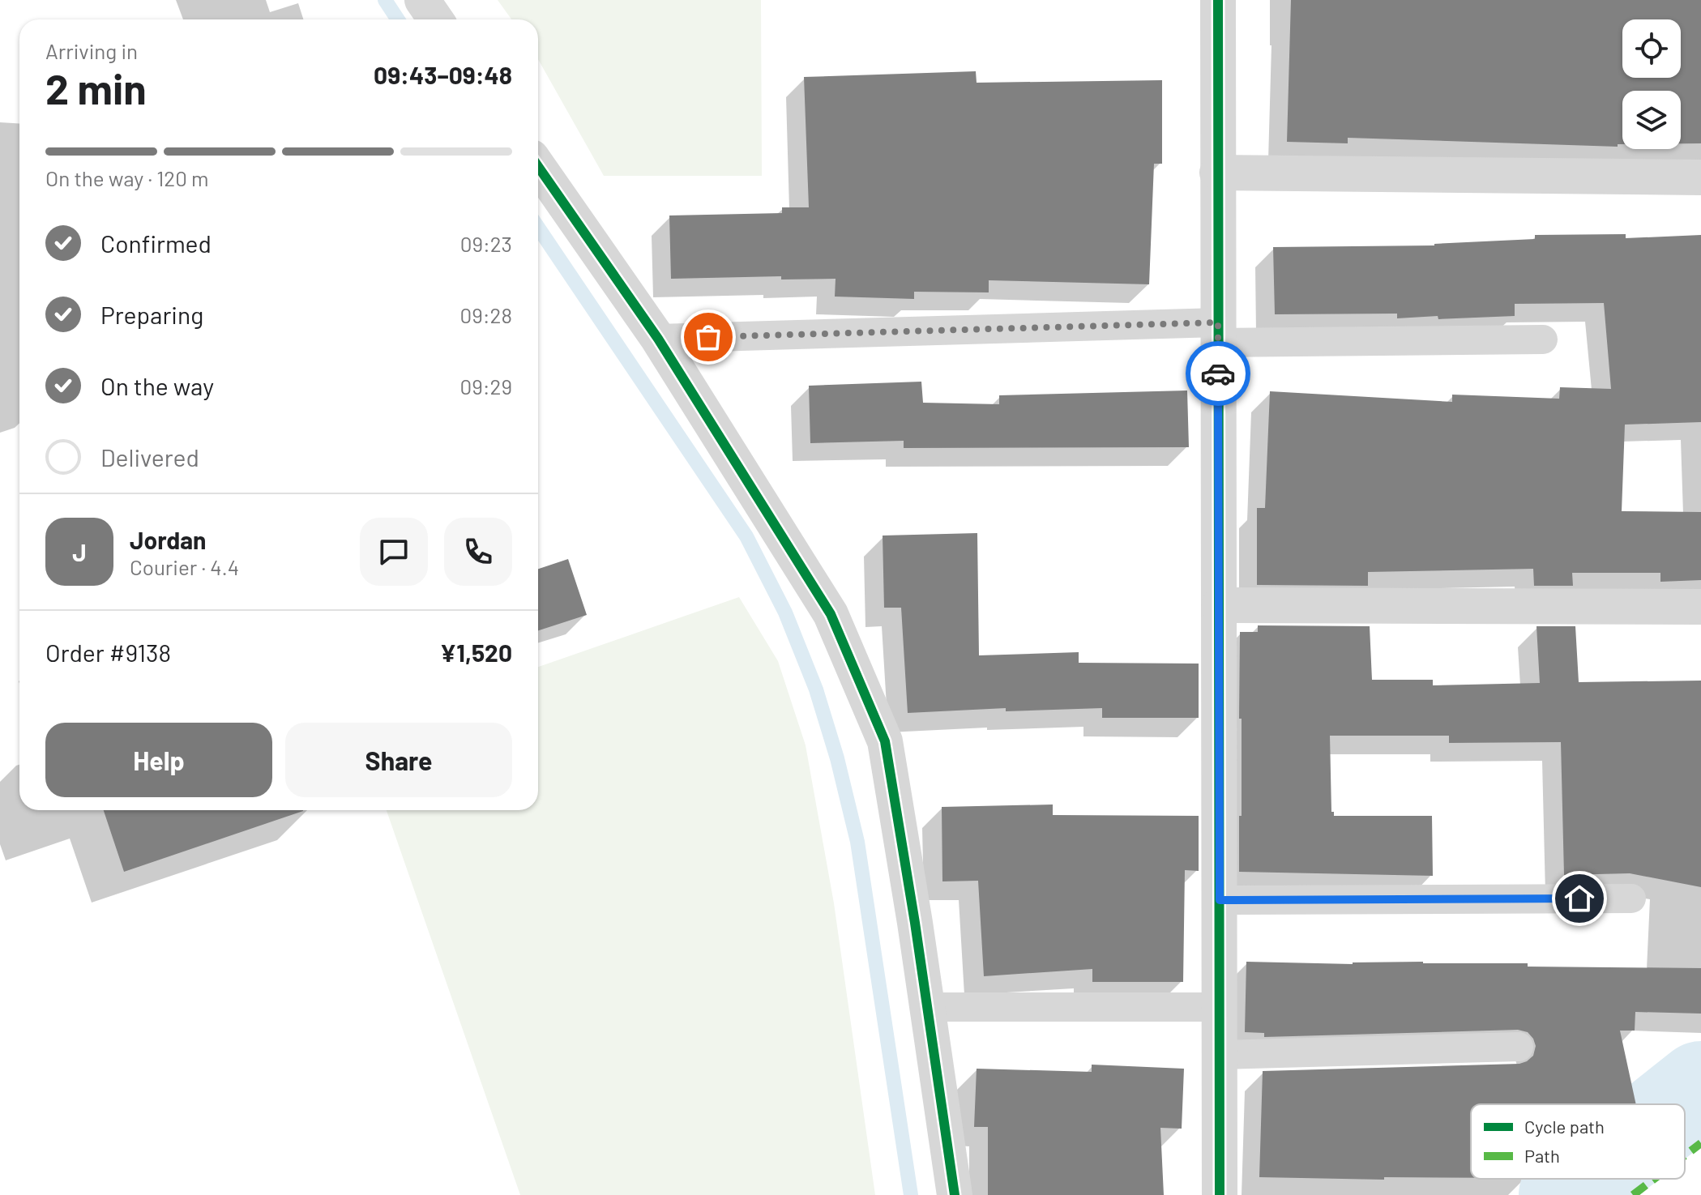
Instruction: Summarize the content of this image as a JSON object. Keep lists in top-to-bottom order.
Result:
{
  "legend": ["Cycle path", "Path"],
  "page": {
    "heading": ["2 min", "Arriving in", "09:43–09:48"],
    "panel": [
      "Jordan",
      "Courier · 4.4",
      "Order #9138",
      "¥1,520"
    ],
    "bar": "On the way · 120 m",
    "list": [
      ["Confirmed", "09:23"],
      ["Preparing", "09:28"],
      ["On the way", "09:29"],
      "Delivered"
    ],
    "round": "J",
    "buttons": ["Help", "Share"]
  }
}
